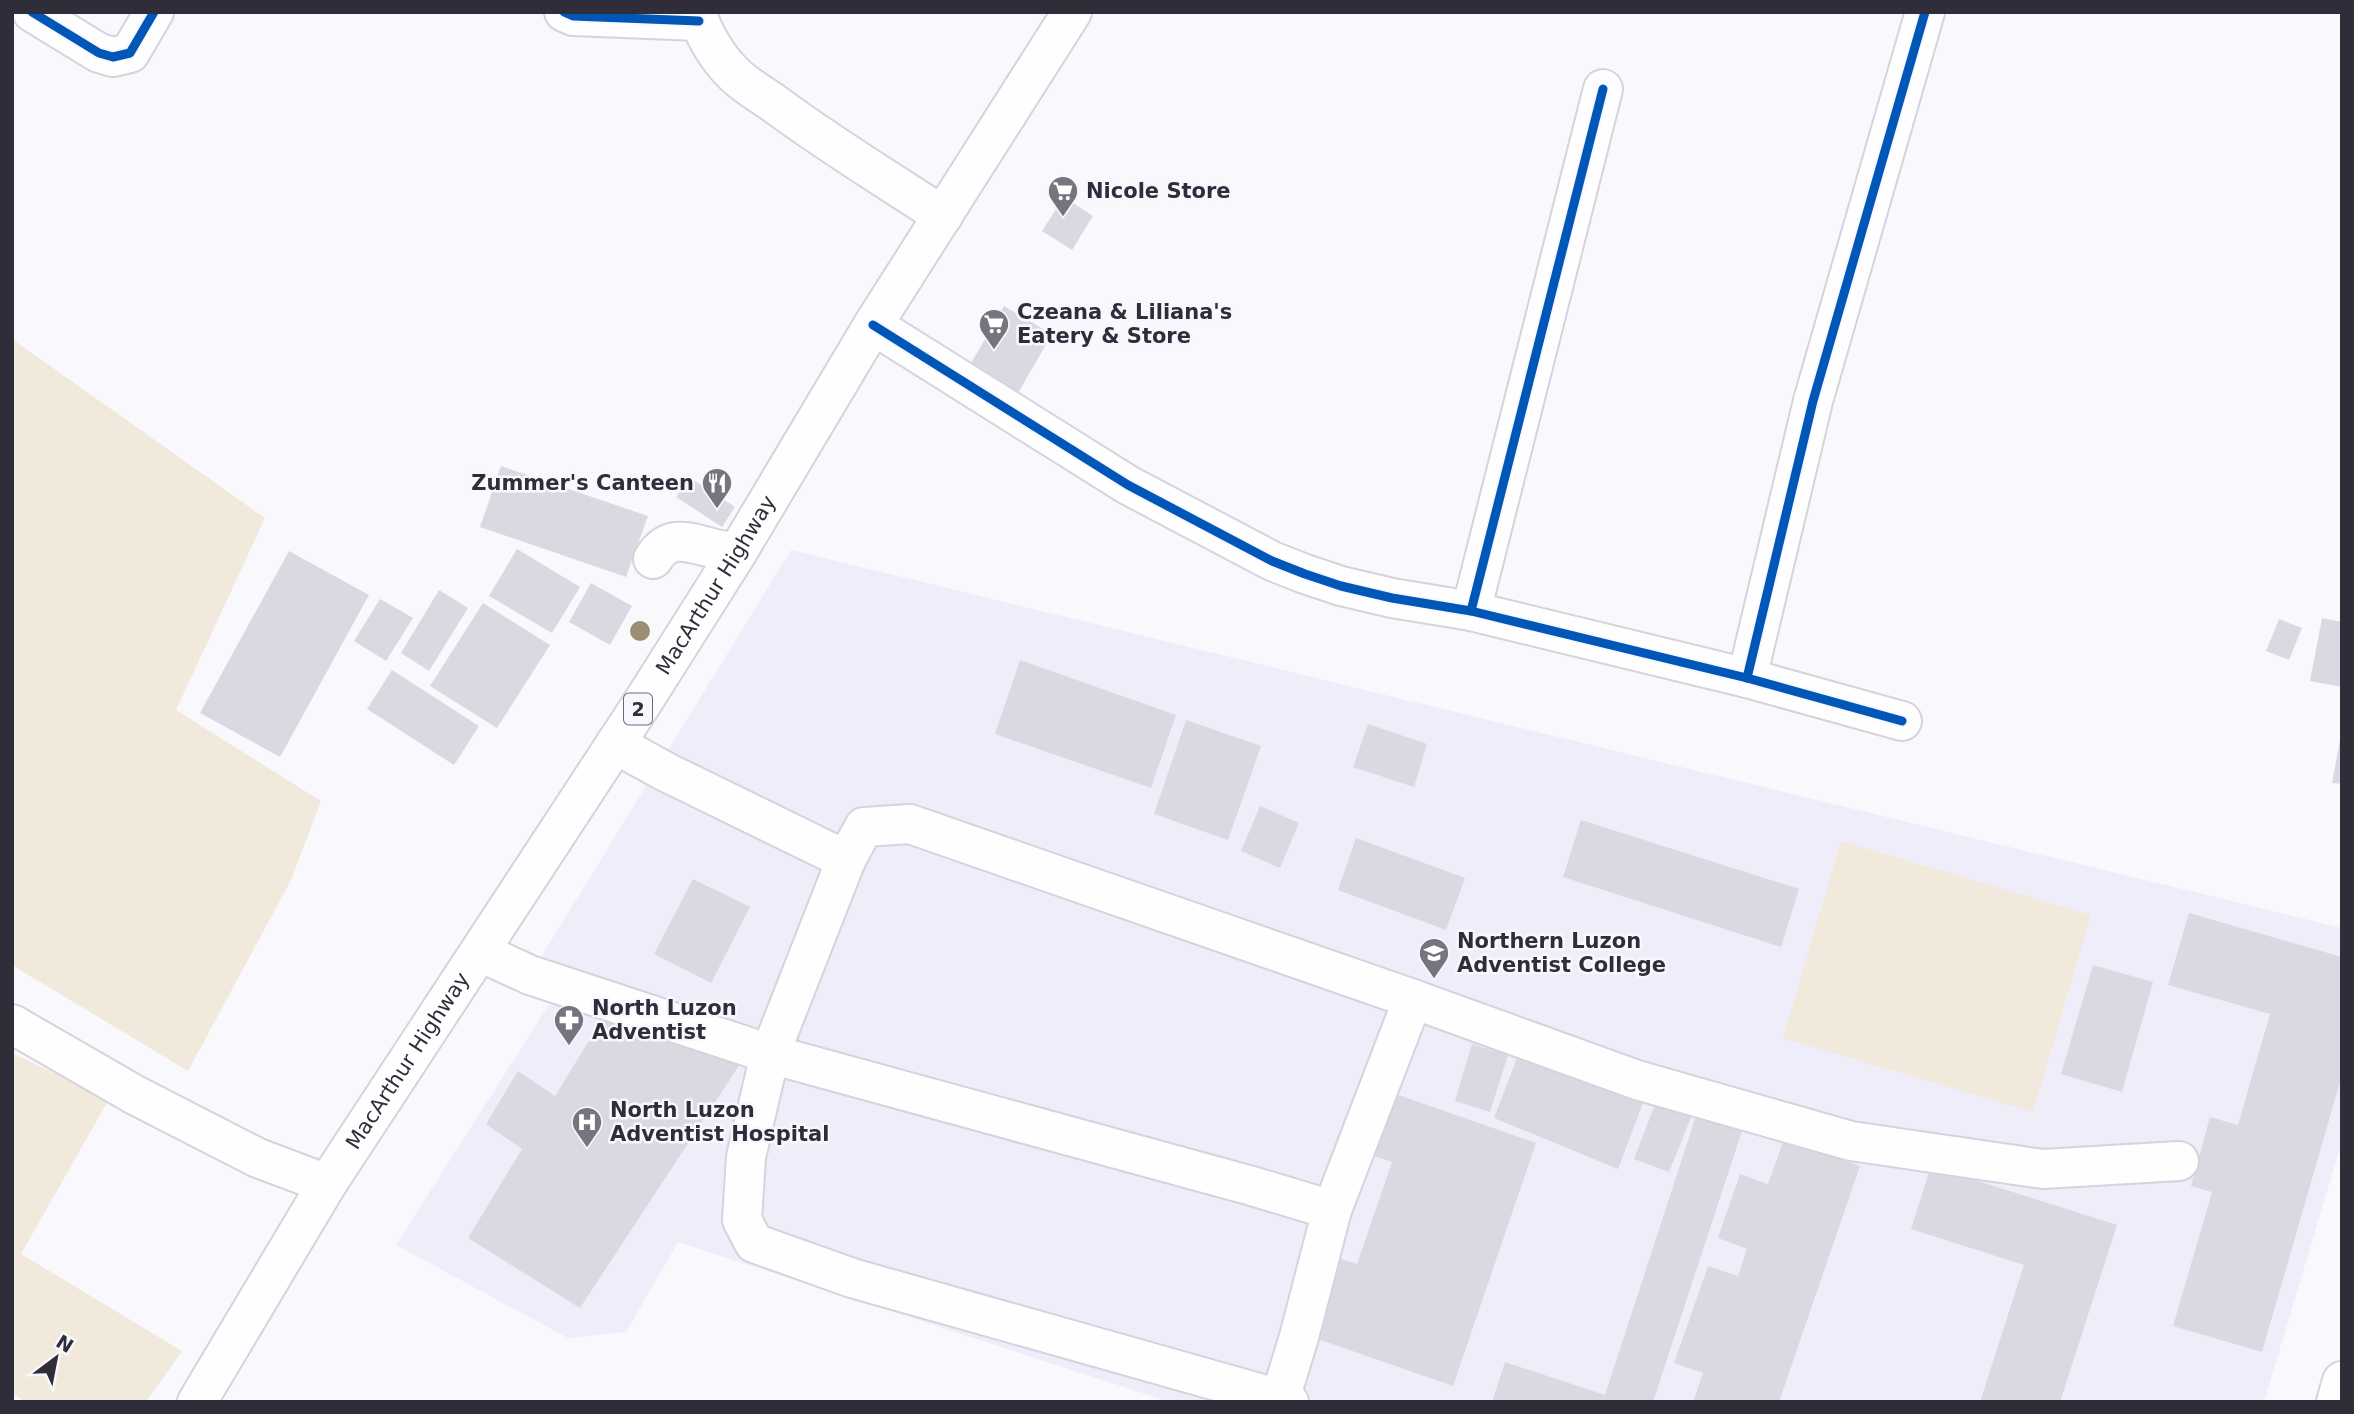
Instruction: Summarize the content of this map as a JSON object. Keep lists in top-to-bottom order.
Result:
{
  "streets": {
    "main road": ["MacArthur Highway", "2"]
  },
  "places": {
    "supermarket": ["Nicole Store", "Czeana & Liliana's Eatery & Store"],
    "restaurant": ["Zummer's Canteen"],
    "school or university": ["Northern Luzon Adventist College"],
    "pharmacy": ["North Luzon Adventist"],
    "hospital": ["North Luzon Adventist Hospital"]
  },
  "north": "top right"
}
